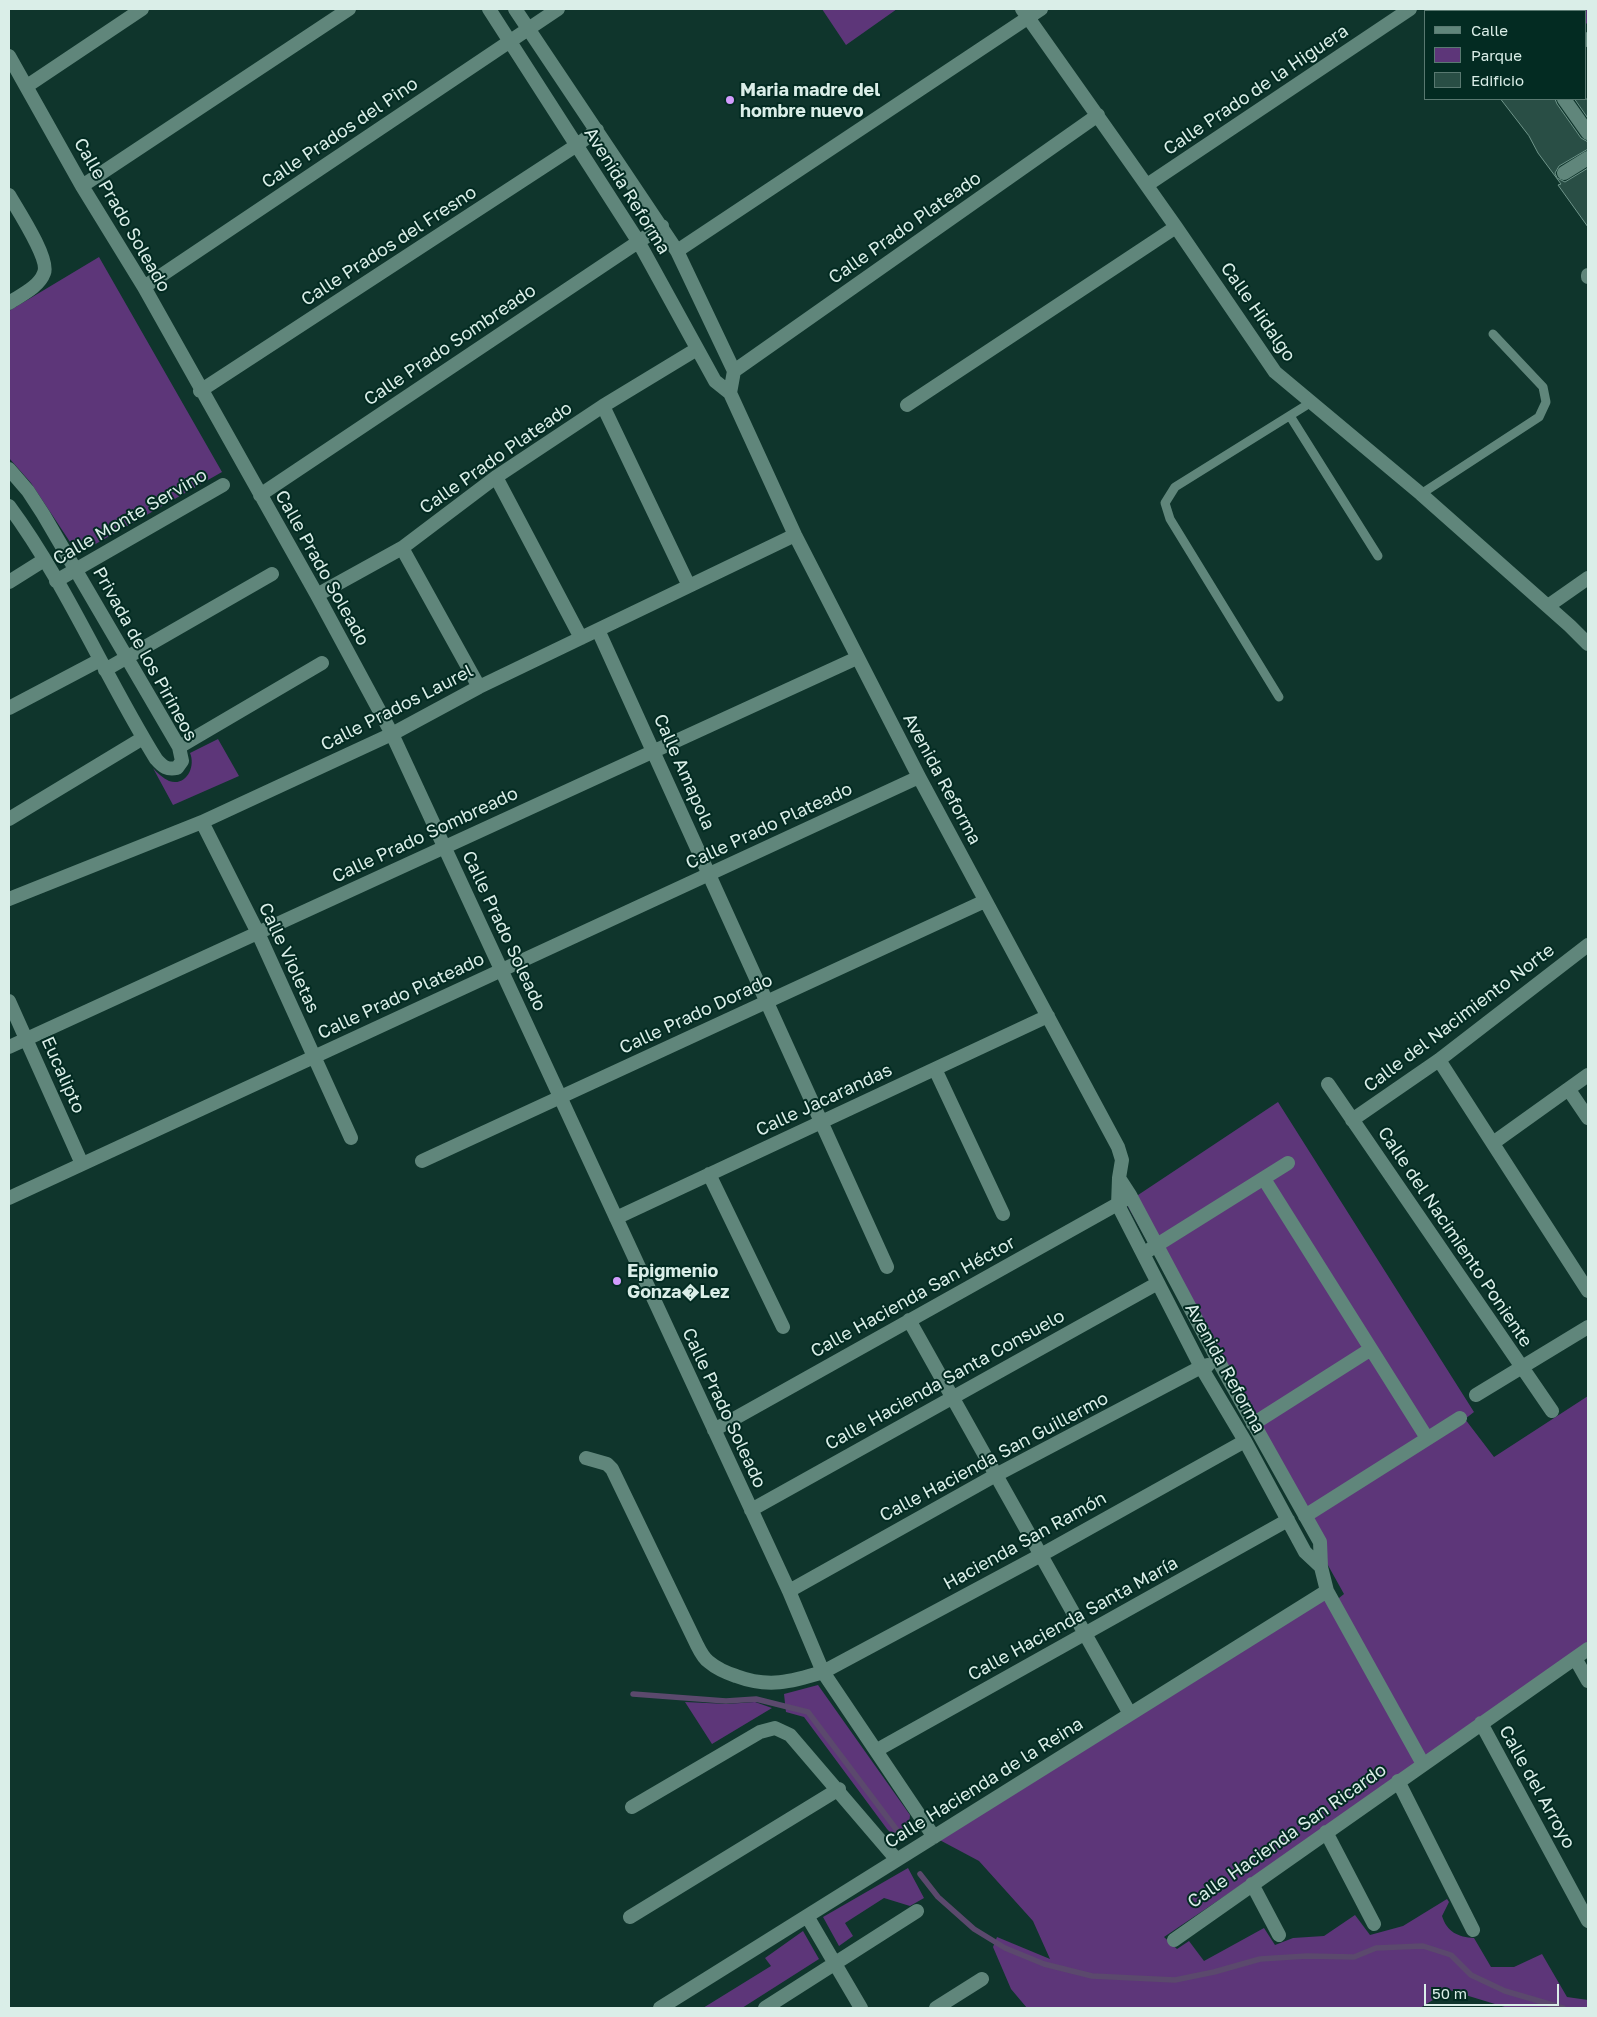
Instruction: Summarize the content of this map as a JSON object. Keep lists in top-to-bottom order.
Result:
{
  "streets": {
    "street": [
      "Calle Prado de la Higuera",
      "Calle Prados del Pino",
      "Avenida Reforma",
      "Calle Prado Soleado",
      "Calle Prado Plateado",
      "Calle Prados del Fresno",
      "Calle Hidalgo",
      "Calle Prado Sombreado",
      "Calle Monte Servino",
      "Privada de los Pirineos",
      "Calle Prados Laurel",
      "Calle Amapola",
      "Calle Violetas",
      "Calle Prado Dorado",
      "Calle del Nacimiento Norte",
      "Eucalipto",
      "Calle Jacarandas",
      "Calle del Nacimiento Poniente",
      "Calle Hacienda San Héctor",
      "Calle Hacienda Santa Consuelo",
      "Calle Hacienda San Guillermo",
      "Hacienda San Ramón",
      "Calle Hacienda Santa María",
      "Calle Hacienda de la Reina",
      "Calle del Arroyo",
      "Calle Hacienda San Ricardo"
    ]
  },
  "crossings": [
    ["Calle Prado de la Higuera", "Calle Hidalgo"],
    ["Calle Prados del Pino", "Avenida Reforma"],
    ["Calle Prados del Pino", "Calle Prado Soleado"],
    ["Avenida Reforma", "Calle Prado Plateado"],
    ["Avenida Reforma", "Calle Prados del Fresno"],
    ["Avenida Reforma", "Calle Prado Sombreado"],
    ["Avenida Reforma", "Calle Prados Laurel"],
    ["Avenida Reforma", "Calle Prado Dorado"],
    ["Avenida Reforma", "Calle Jacarandas"],
    ["Avenida Reforma", "Calle Hacienda San Héctor"],
    ["Avenida Reforma", "Calle Hacienda Santa Consuelo"],
    ["Avenida Reforma", "Calle Hacienda San Guillermo"],
    ["Avenida Reforma", "Hacienda San Ramón"],
    ["Avenida Reforma", "Calle Hacienda Santa María"],
    ["Avenida Reforma", "Calle Hacienda de la Reina"],
    ["Avenida Reforma", "Calle Hacienda San Ricardo"],
    ["Calle Prado Soleado", "Calle Prado Plateado"],
    ["Calle Prado Soleado", "Calle Prados del Fresno"],
    ["Calle Prado Soleado", "Calle Prado Sombreado"],
    ["Calle Prado Soleado", "Calle Prados Laurel"],
    ["Calle Prado Soleado", "Calle Prado Dorado"],
    ["Calle Prado Soleado", "Calle Jacarandas"],
    ["Calle Prado Soleado", "Calle Hacienda San Héctor"],
    ["Calle Prado Soleado", "Calle Hacienda Santa Consuelo"],
    ["Calle Prado Soleado", "Calle Hacienda San Guillermo"],
    ["Calle Prado Soleado", "Hacienda San Ramón"],
    ["Calle Prado Soleado", "Calle Hacienda Santa María"],
    ["Calle Prado Soleado", "Calle Hacienda de la Reina"],
    ["Calle Prado Plateado", "Calle Hidalgo"],
    ["Calle Prado Plateado", "Calle Amapola"],
    ["Calle Prado Plateado", "Calle Violetas"],
    ["Calle Prado Plateado", "Eucalipto"],
    ["Calle Prado Sombreado", "Calle Amapola"],
    ["Calle Prado Sombreado", "Calle Violetas"],
    ["Calle Prado Sombreado", "Eucalipto"],
    ["Calle Monte Servino", "Privada de los Pirineos"],
    ["Calle Prados Laurel", "Calle Amapola"],
    ["Calle Prados Laurel", "Calle Violetas"],
    ["Calle Amapola", "Calle Prado Dorado"],
    ["Calle Amapola", "Calle Jacarandas"],
    ["Calle del Nacimiento Norte", "Calle del Nacimiento Poniente"],
    ["Calle del Arroyo", "Calle Hacienda San Ricardo"]
  ],
  "places": ["Maria madre del hombre nuevo", "Epigmenio Gonza�Lez"],
  "legend": ["Calle", "Parque", "Edificio"],
  "scale_bar": "50 m"
}
